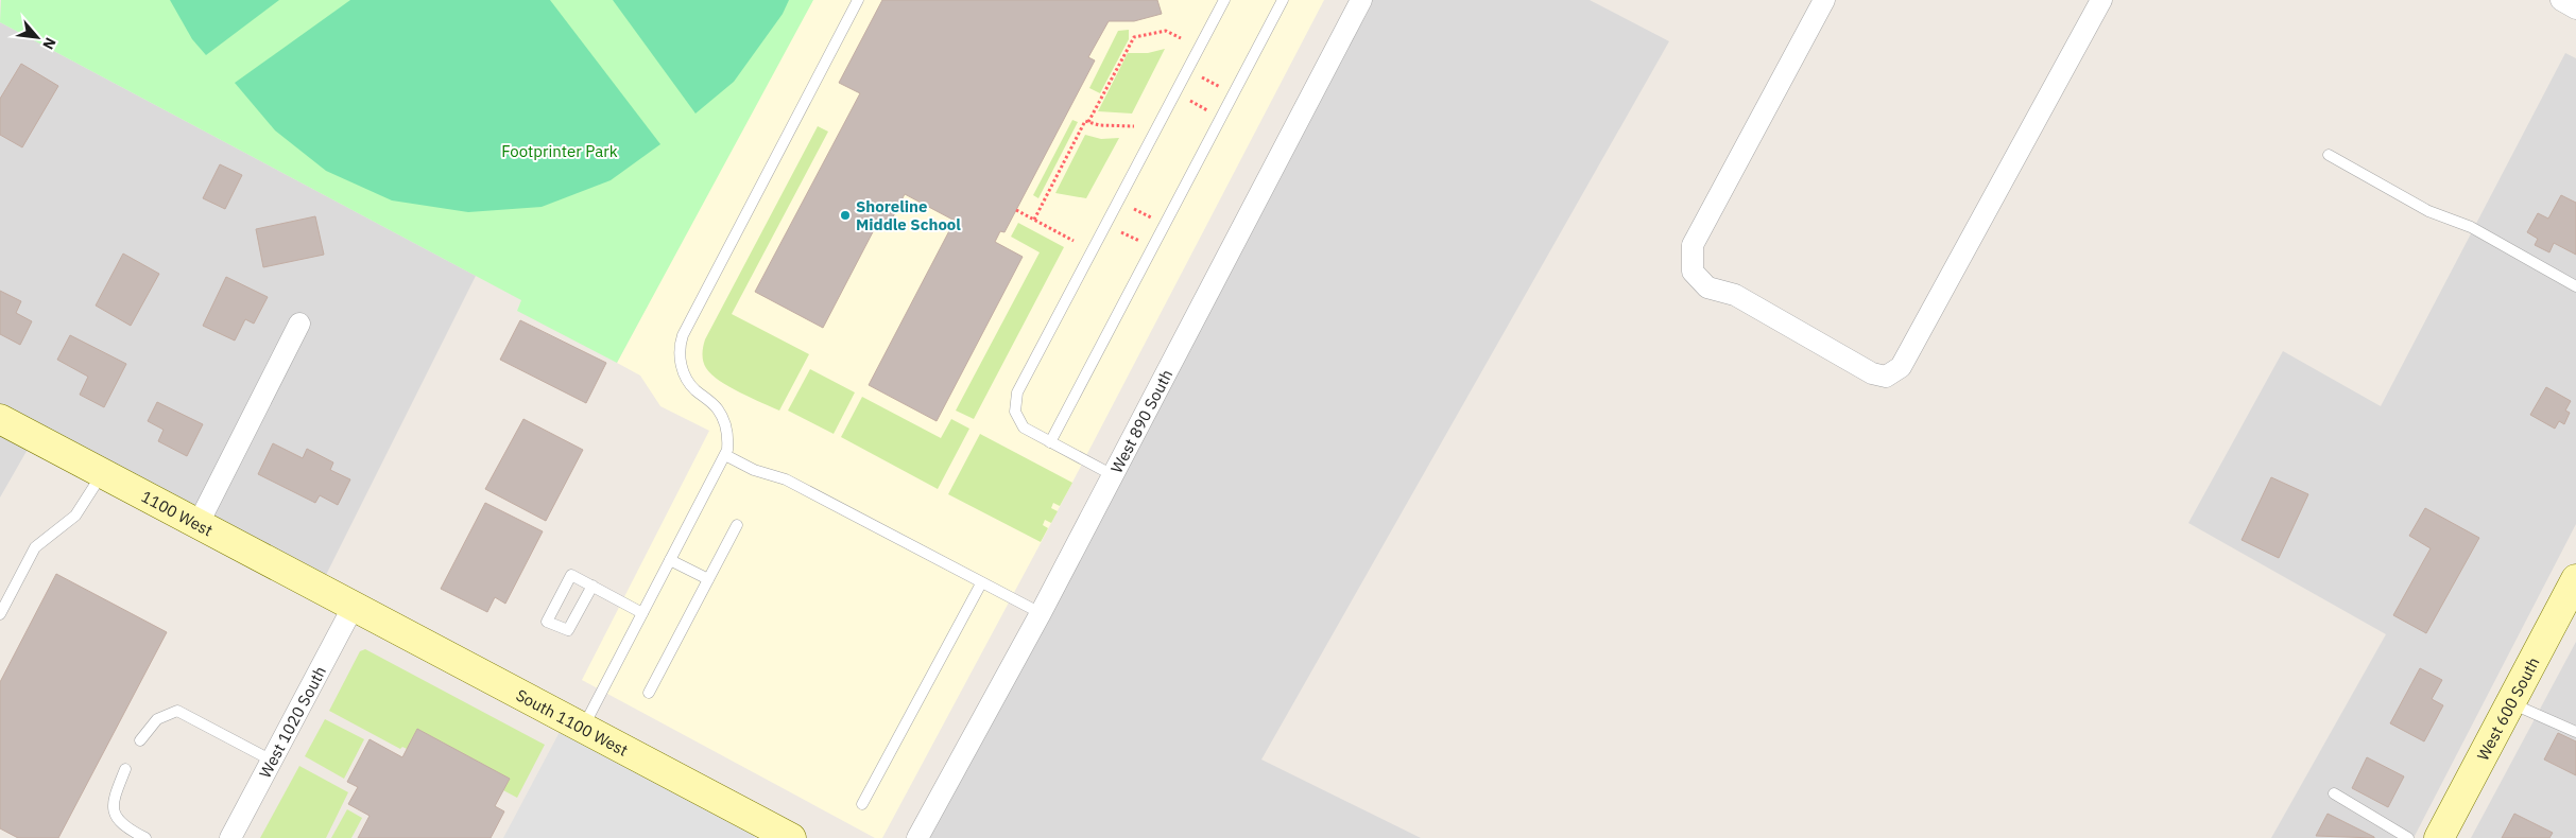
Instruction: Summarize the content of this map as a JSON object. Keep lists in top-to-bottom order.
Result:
{
  "streets": {
    "street": [
      "West 890 South",
      "1100 West",
      "West 600 South",
      "West 1020 South",
      "South 1100 West"
    ]
  },
  "crossings": [
    ["1100 West", "West 1020 South"],
    ["1100 West", "South 1100 West"],
    ["West 1020 South", "South 1100 West"]
  ],
  "parks": ["Footprinter Park"],
  "places": ["Shoreline Middle School"],
  "north": "bottom right"
}
